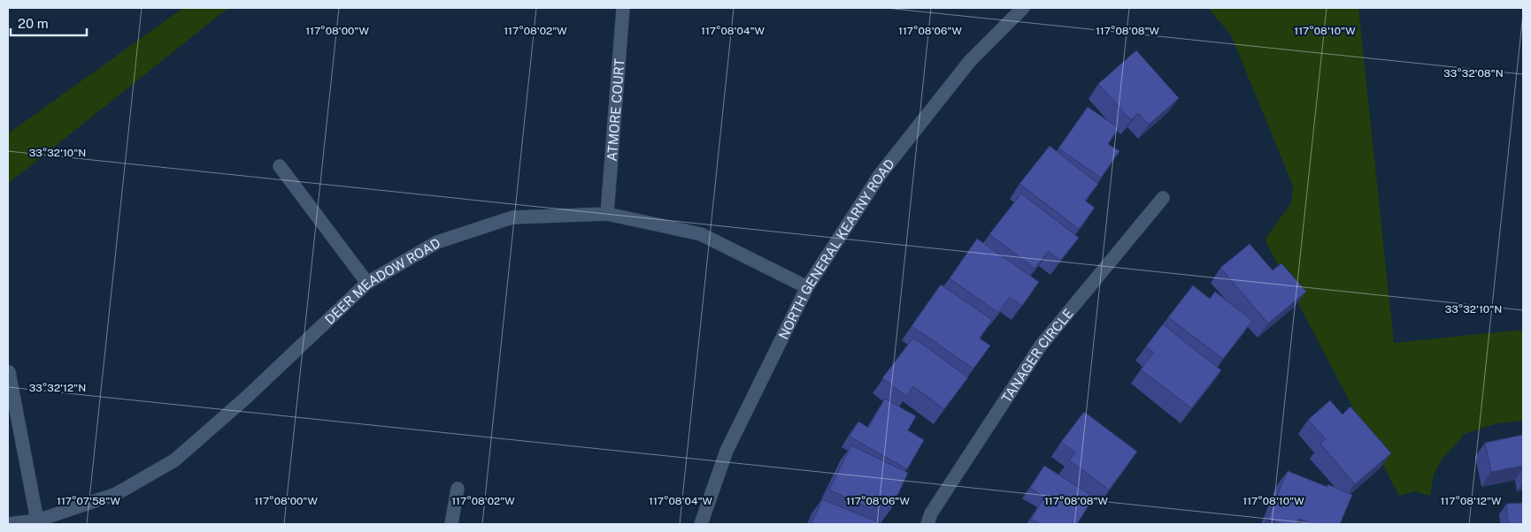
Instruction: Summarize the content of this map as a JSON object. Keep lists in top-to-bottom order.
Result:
{
  "streets": {
    "street": [
      "ATMORE COURT",
      "NORTH GENERAL KEARNY ROAD",
      "DEER MEADOW ROAD",
      "TANAGER CIRCLE"
    ]
  },
  "crossings": [
    ["ATMORE COURT", "DEER MEADOW ROAD"],
    ["NORTH GENERAL KEARNY ROAD", "DEER MEADOW ROAD"]
  ],
  "scale_bar": "20 m",
  "coordinates": [
    "117°08'00\"W",
    "117°08'02\"W",
    "117°08'04\"W",
    "117°08'06\"W",
    "117°08'08\"W",
    "117°08'10\"W",
    "33°32'08\"N",
    "33°32'10\"N",
    "33°32'12\"N",
    "117°07'58\"W",
    "117°08'12\"W"
  ]
}
